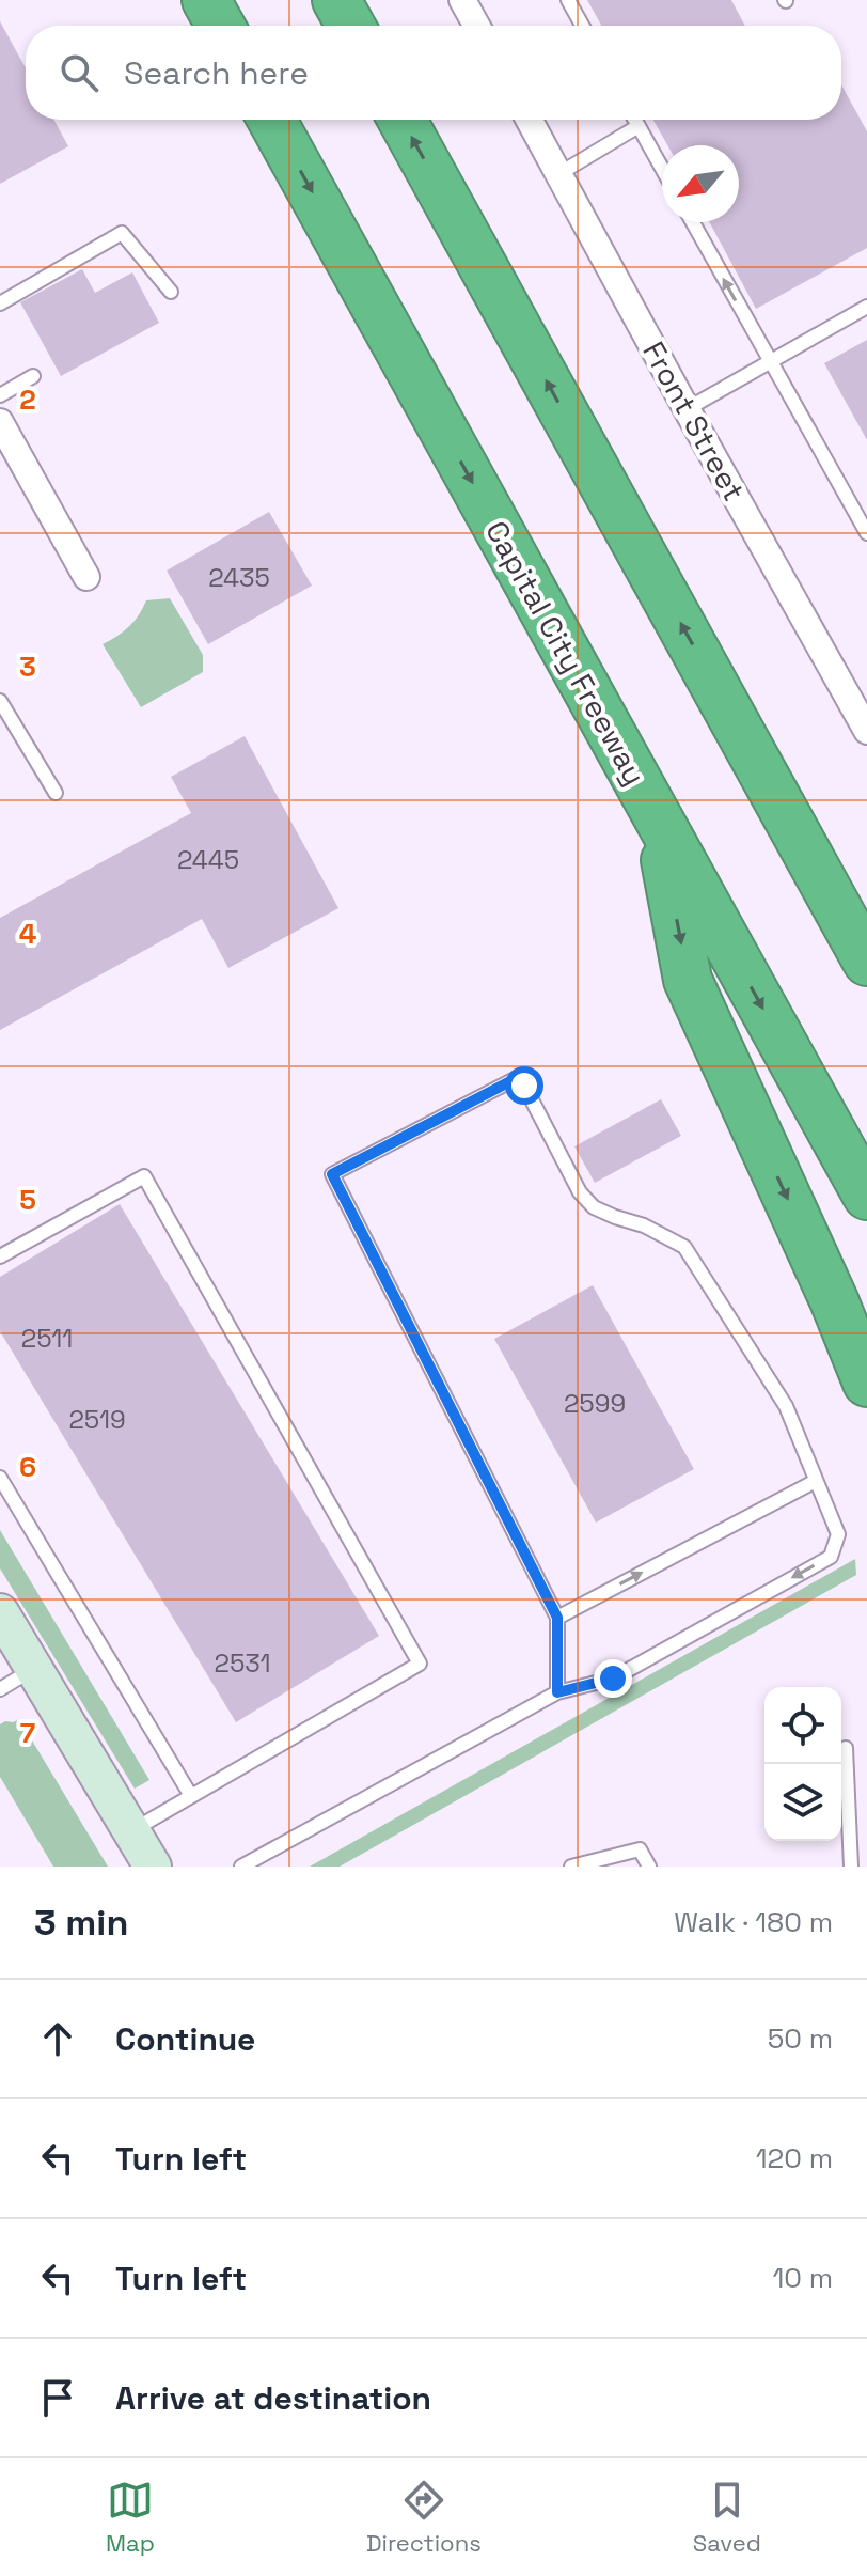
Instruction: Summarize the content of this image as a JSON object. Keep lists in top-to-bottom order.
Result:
{
  "streets": {
    "highway": ["Capital City Freeway"],
    "street": ["Front Street"]
  },
  "house_numbers": [
    "2435",
    "2445",
    "2511",
    "2599",
    "2519",
    "2531"
  ],
  "north": "bottom left",
  "page": {
    "search": "Search here",
    "heading": ["3 min", "Walk · 180 m"],
    "list": [
      ["Continue", "50 m"],
      ["Turn left", "120 m"],
      ["Turn left", "10 m"],
      "Arrive at destination"
    ],
    "nav": ["Map", "Directions", "Saved"]
  },
  "grid": {
    "rows": [
      "2",
      "3",
      "4",
      "5",
      "6",
      "7"
    ]
  }
}
